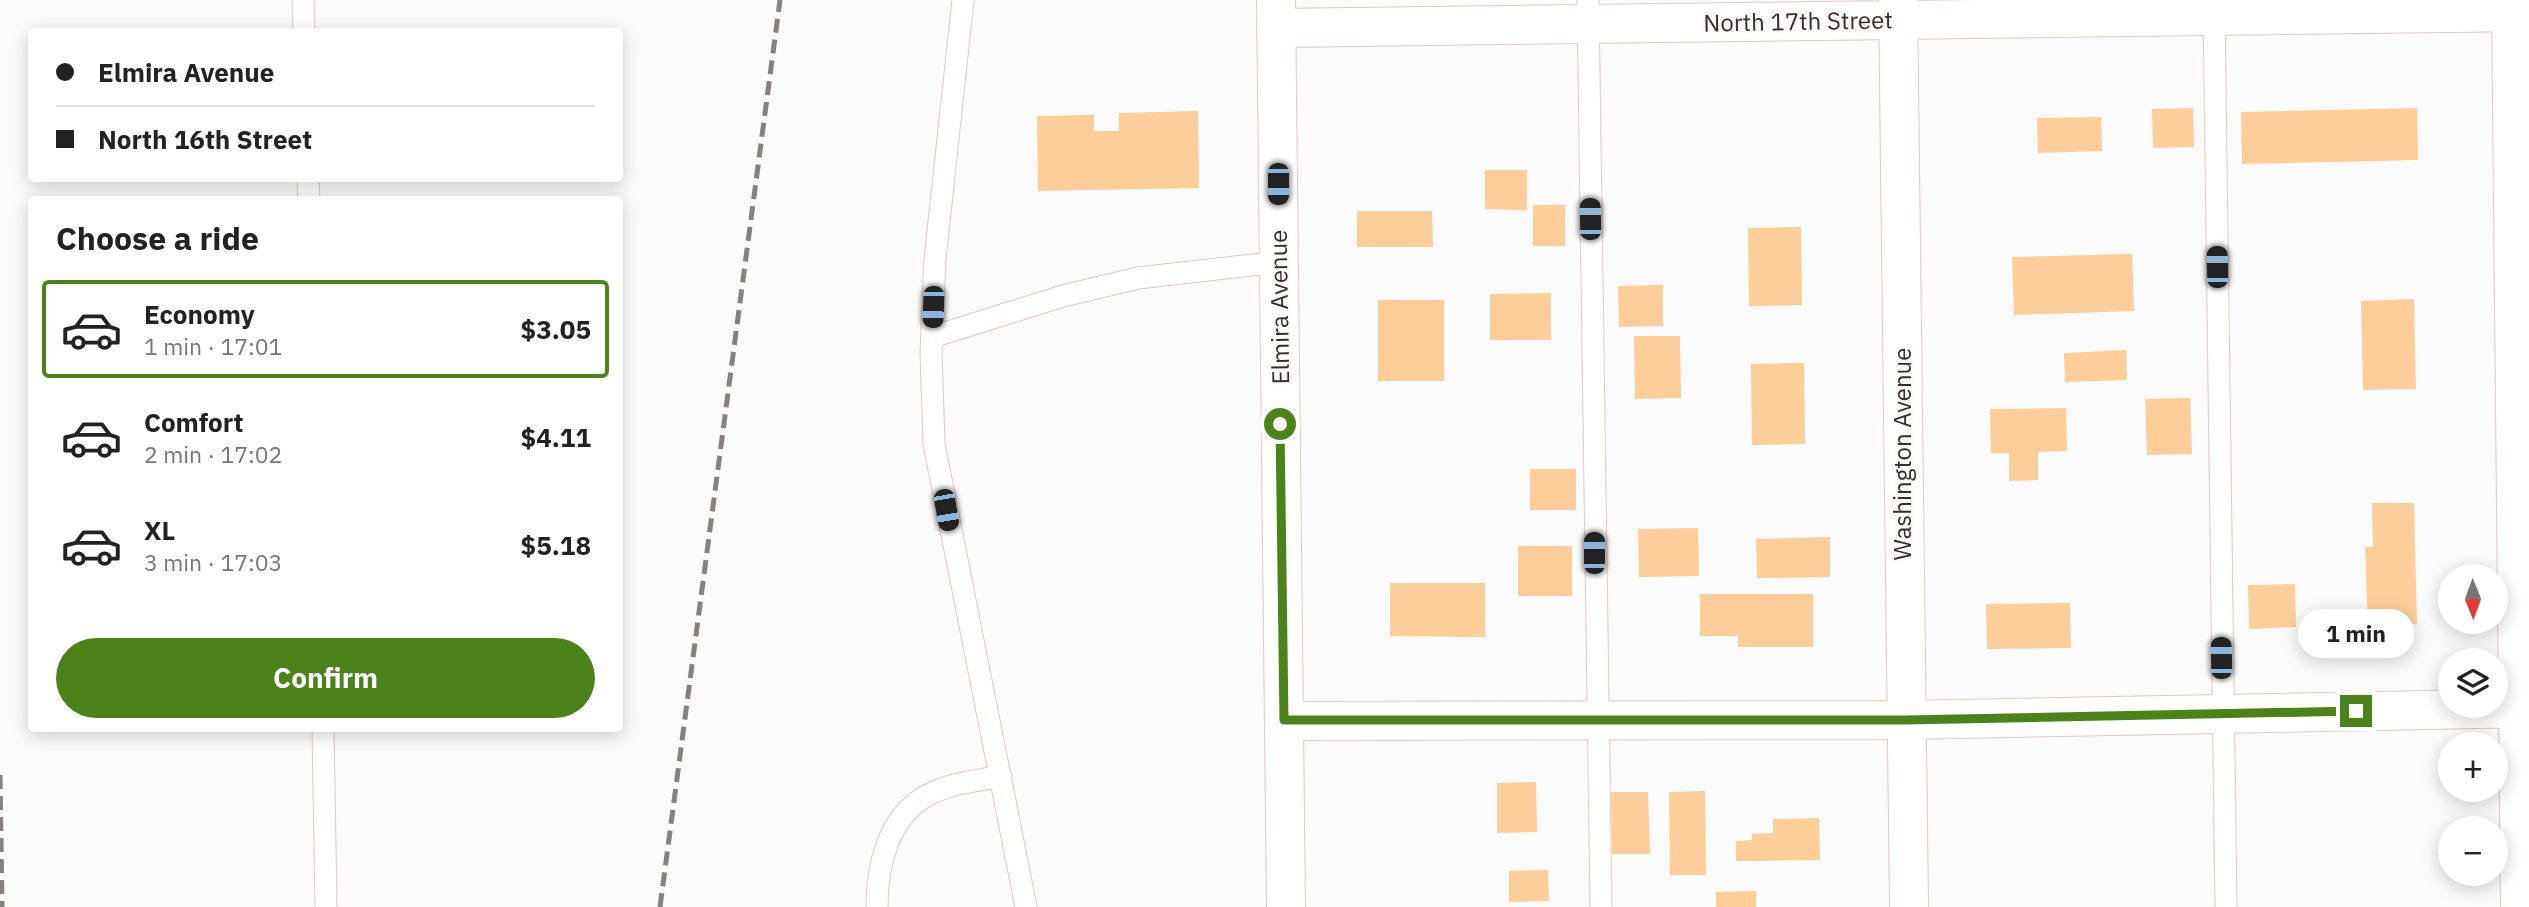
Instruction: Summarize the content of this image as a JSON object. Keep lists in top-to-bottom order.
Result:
{
  "streets": {
    "street": ["North 17th Street", "Elmira Avenue", "Washington Avenue"]
  },
  "crossings": [
    ["North 17th Street", "Elmira Avenue"],
    ["North 17th Street", "Washington Avenue"]
  ],
  "north": "bottom",
  "page": {
    "banner": ["Elmira Avenue", "North 16th Street"],
    "heading": "Choose a ride",
    "list": [
      {
        "name": "Economy",
        "note": "1 min · 17:01",
        "value": "$3.05"
      },
      {
        "name": "Comfort",
        "note": "2 min · 17:02",
        "value": "$4.11"
      },
      {
        "name": "XL",
        "note": "3 min · 17:03",
        "value": "$5.18"
      }
    ],
    "map_buttons": ["+", "−"],
    "bubble": "1 min",
    "buttons": "Confirm"
  }
}
